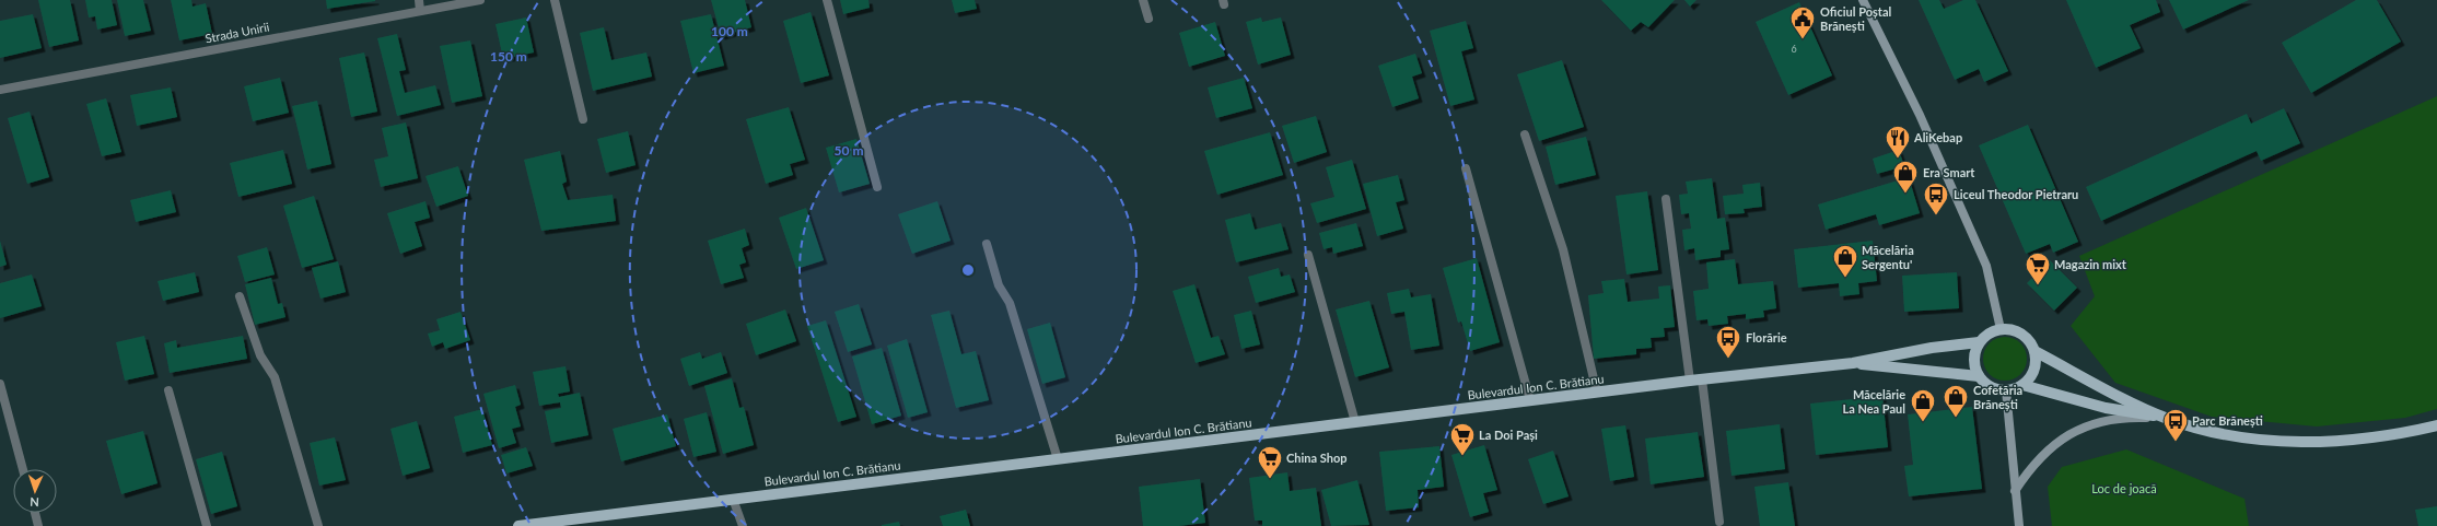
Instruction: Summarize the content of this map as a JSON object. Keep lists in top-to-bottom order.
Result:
{
  "streets": {
    "main road": ["Bulevardul Ion C. Brătianu"],
    "street": ["Strada Unirii"]
  },
  "parks": ["Loc de joacă"],
  "places": {
    "public building": ["Oficiul Poștal Brănești"],
    "restaurant": ["AliKebap"],
    "shop": [
      "Era Smart",
      "Măcelăria Sergentu'",
      "Cofetăria Brănești",
      "Măcelărie La Nea Paul"
    ],
    "bus stop": ["Liceul Theodor Pietraru", "Florărie", "Parc Brănești"],
    "supermarket": ["Magazin mixt", "La Doi Pași", "China Shop"]
  },
  "house_numbers": ["6"],
  "north": "bottom",
  "rings": ["100 m", "150 m", "50 m"]
}
